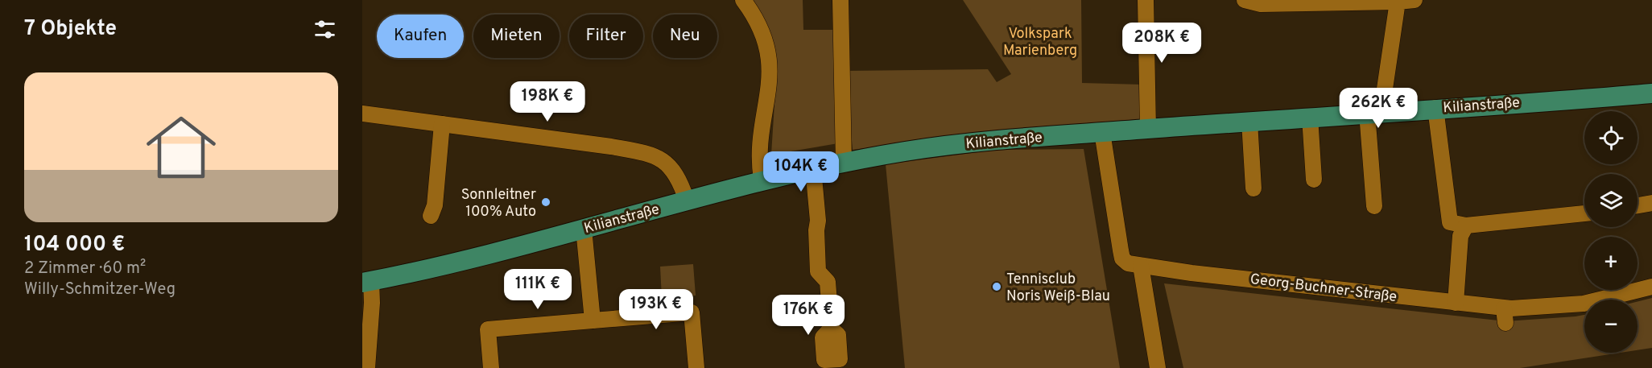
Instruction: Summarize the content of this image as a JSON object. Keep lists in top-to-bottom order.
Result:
{
  "streets": {
    "main road": ["Kilianstraße"],
    "street": ["Georg-Buchner-Straße"]
  },
  "crossings": [
    ["Kilianstraße", "Georg-Buchner-Straße"]
  ],
  "parks": ["Volkspark Marienberg"],
  "places": ["Sonnleitner 100% Auto", "Tennisclub Noris Weiß-Blau"],
  "page": {
    "heading": "7 Objekte",
    "chip": [
      "Kaufen",
      "Mieten",
      "Filter",
      "Neu"
    ],
    "price": [
      "208K €",
      "198K €",
      "262K €",
      "104K €",
      "111K €",
      "193K €",
      "176K €"
    ],
    "list": [
      {
        "name": "104 000 €",
        "note": "2 Zimmer · 60 m² · Willy-Schmitzer-Weg"
      }
    ],
    "map_buttons": ["+", "−"]
  }
}
